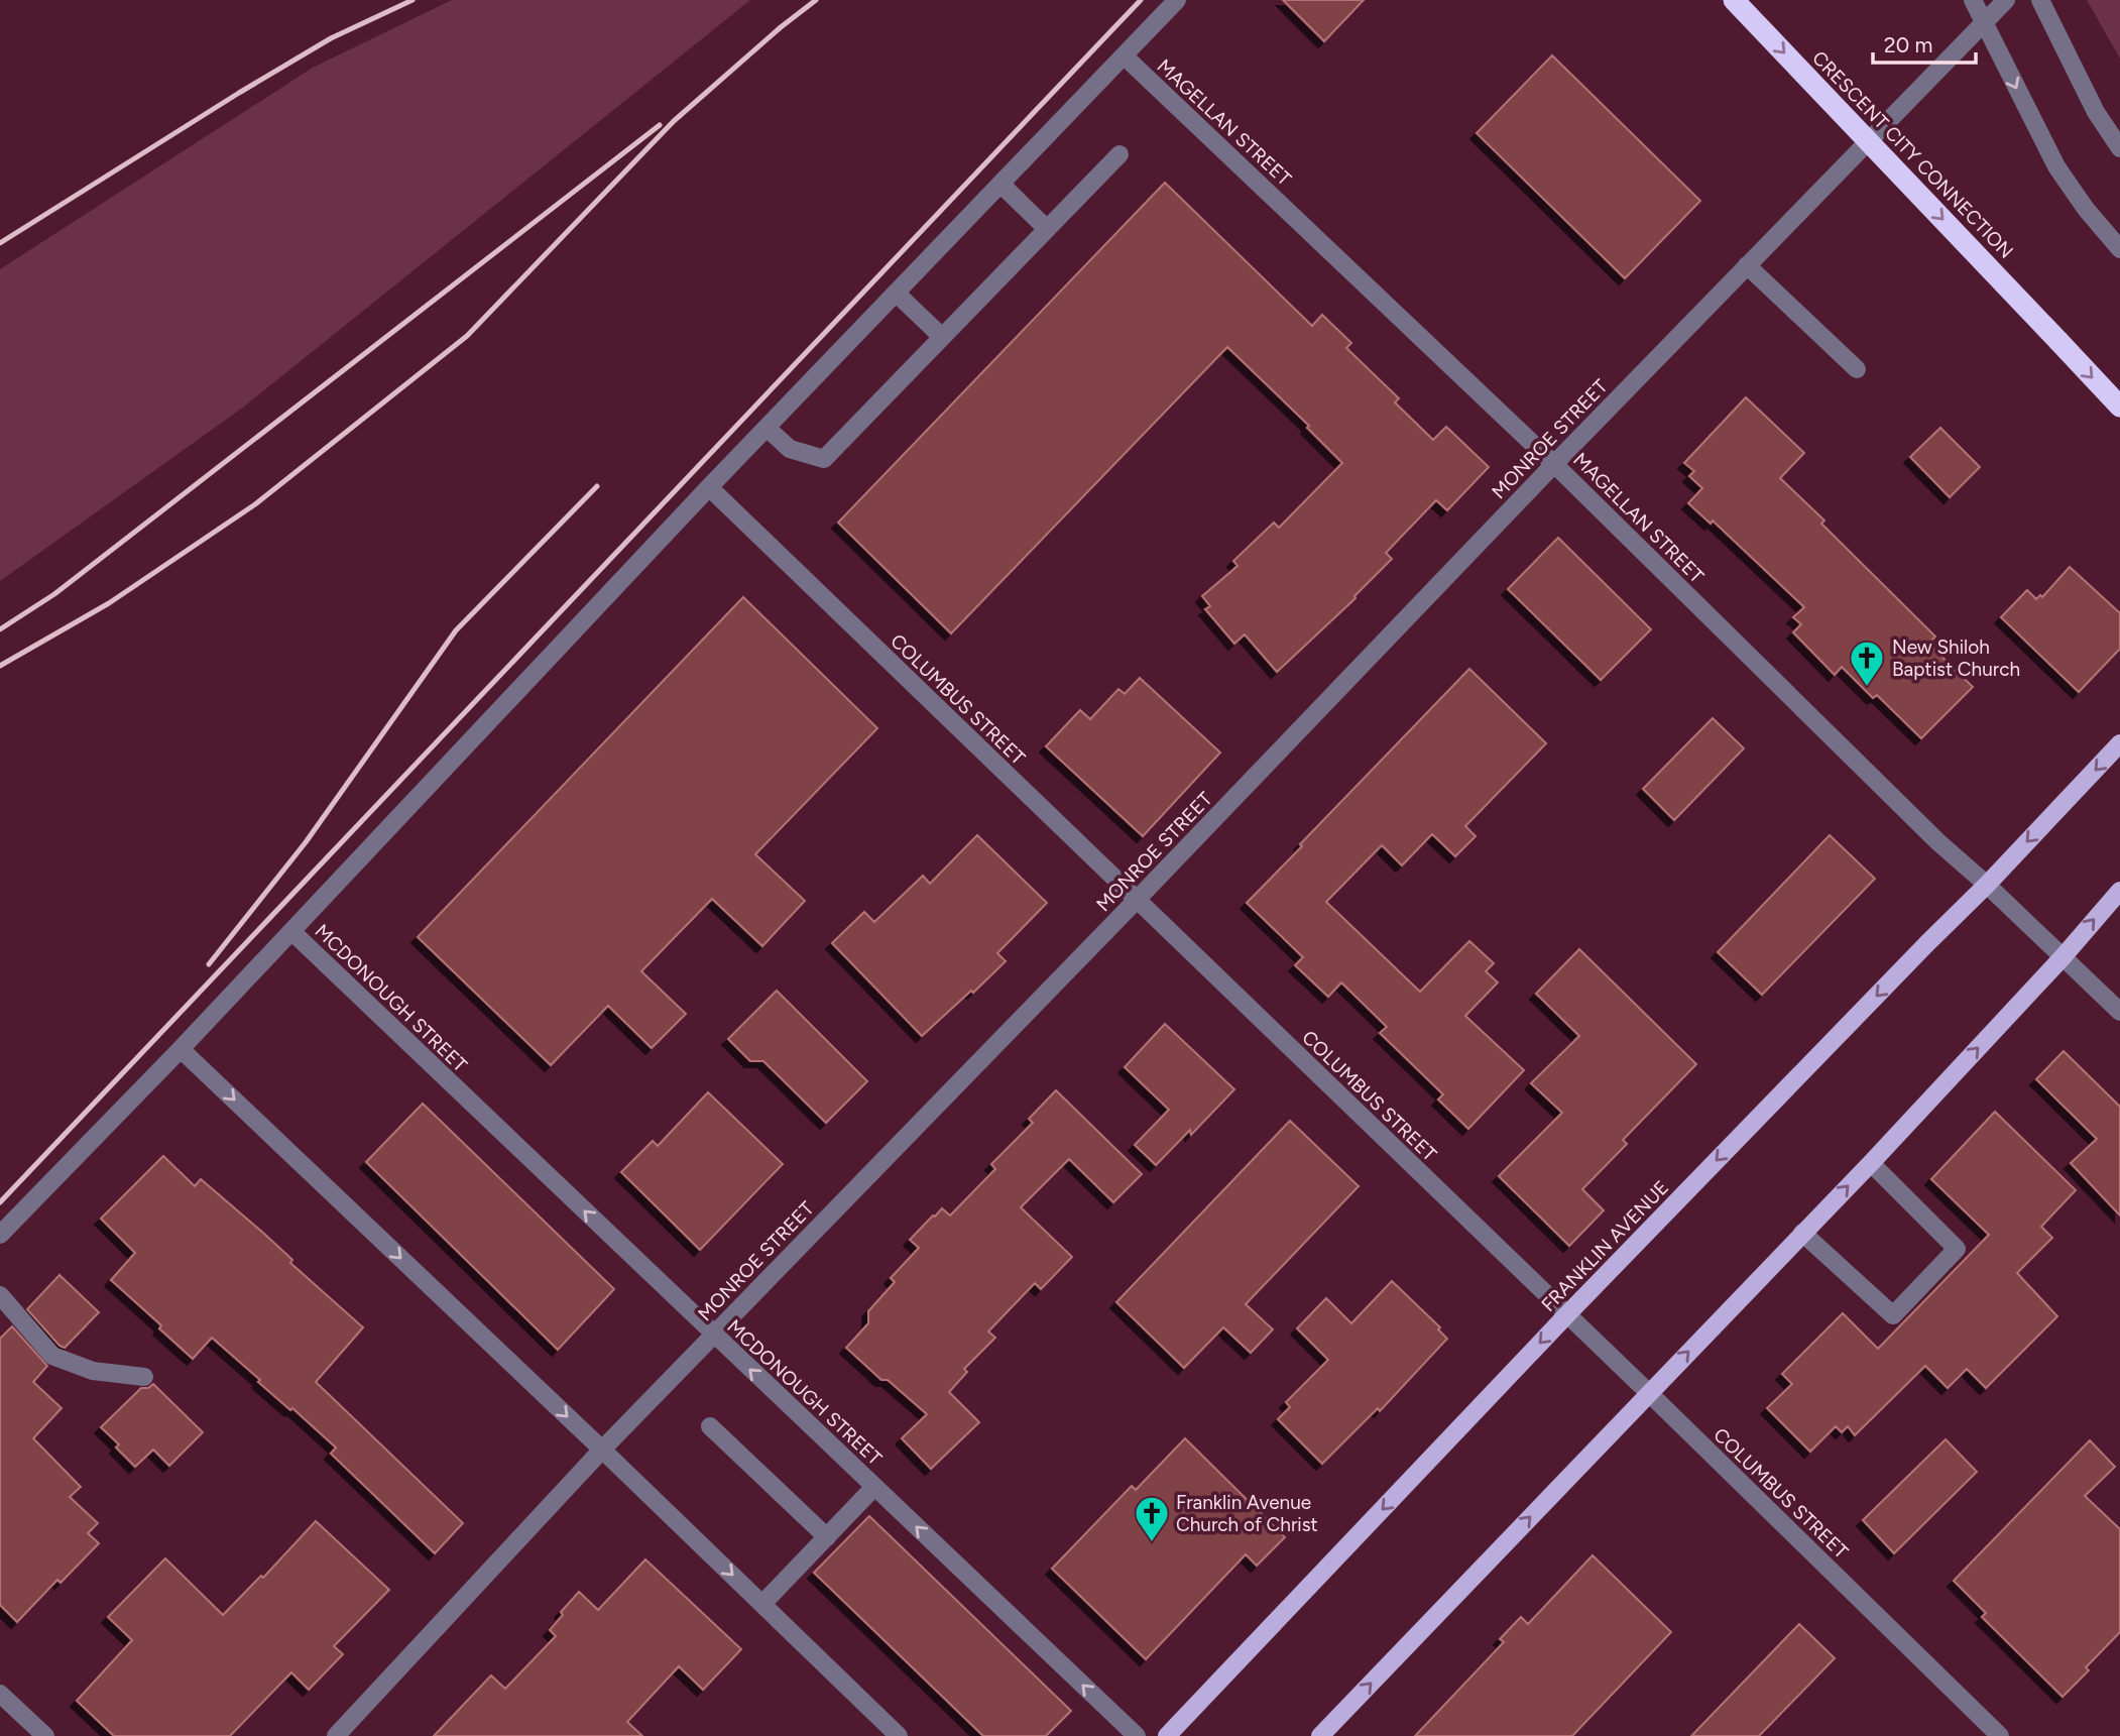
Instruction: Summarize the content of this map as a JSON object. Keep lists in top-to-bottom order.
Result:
{
  "streets": {
    "highway": ["CRESCENT CITY CONNECTION"],
    "main road": ["FRANKLIN AVENUE"],
    "street": [
      "MAGELLAN STREET",
      "MONROE STREET",
      "COLUMBUS STREET",
      "MCDONOUGH STREET"
    ]
  },
  "crossings": [
    ["MAGELLAN STREET", "MONROE STREET"],
    ["MAGELLAN STREET", "FRANKLIN AVENUE"],
    ["MONROE STREET", "COLUMBUS STREET"],
    ["MONROE STREET", "MCDONOUGH STREET"],
    ["COLUMBUS STREET", "FRANKLIN AVENUE"]
  ],
  "one_way": ["CRESCENT CITY CONNECTION", "MCDONOUGH STREET"],
  "places": {
    "church": ["New Shiloh Baptist Church", "Franklin Avenue Church of Christ"]
  },
  "scale_bar": "20 m"
}
